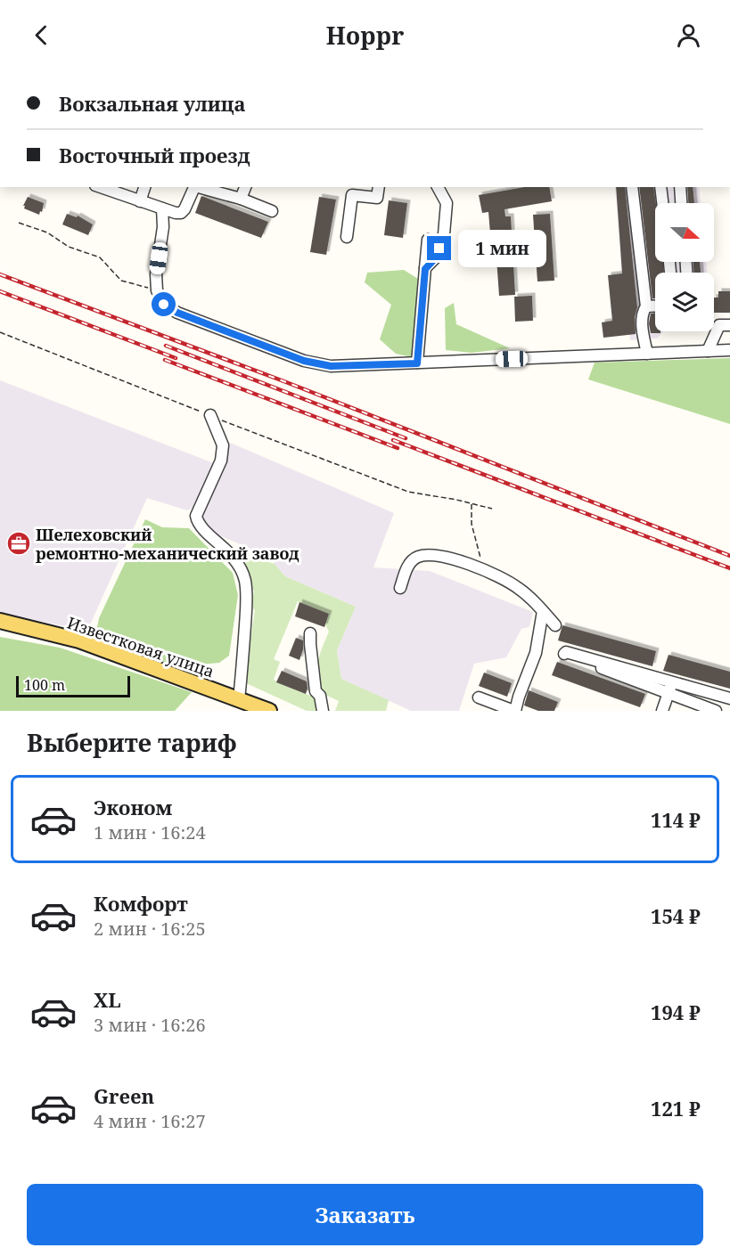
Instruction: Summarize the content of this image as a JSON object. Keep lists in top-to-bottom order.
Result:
{
  "streets": {
    "main road": ["Известковая улица"]
  },
  "places": {
    "office": ["Шелеховский ремонтно-механический завод"]
  },
  "scale_bar": "100 m",
  "north": "right",
  "page": {
    "header": "Hoppr",
    "banner": ["Вокзальная улица", "Восточный проезд"],
    "bubble": "1 мин",
    "scale": "100 m",
    "heading": "Выберите тариф",
    "list": [
      {
        "name": "Эконом",
        "note": "1 мин · 16:24",
        "value": "114 ₽"
      },
      {
        "name": "Комфорт",
        "note": "2 мин · 16:25",
        "value": "154 ₽"
      },
      {
        "name": "XL",
        "note": "3 мин · 16:26",
        "value": "194 ₽"
      },
      {
        "name": "Green",
        "note": "4 мин · 16:27",
        "value": "121 ₽"
      }
    ],
    "buttons": "Заказать"
  }
}
